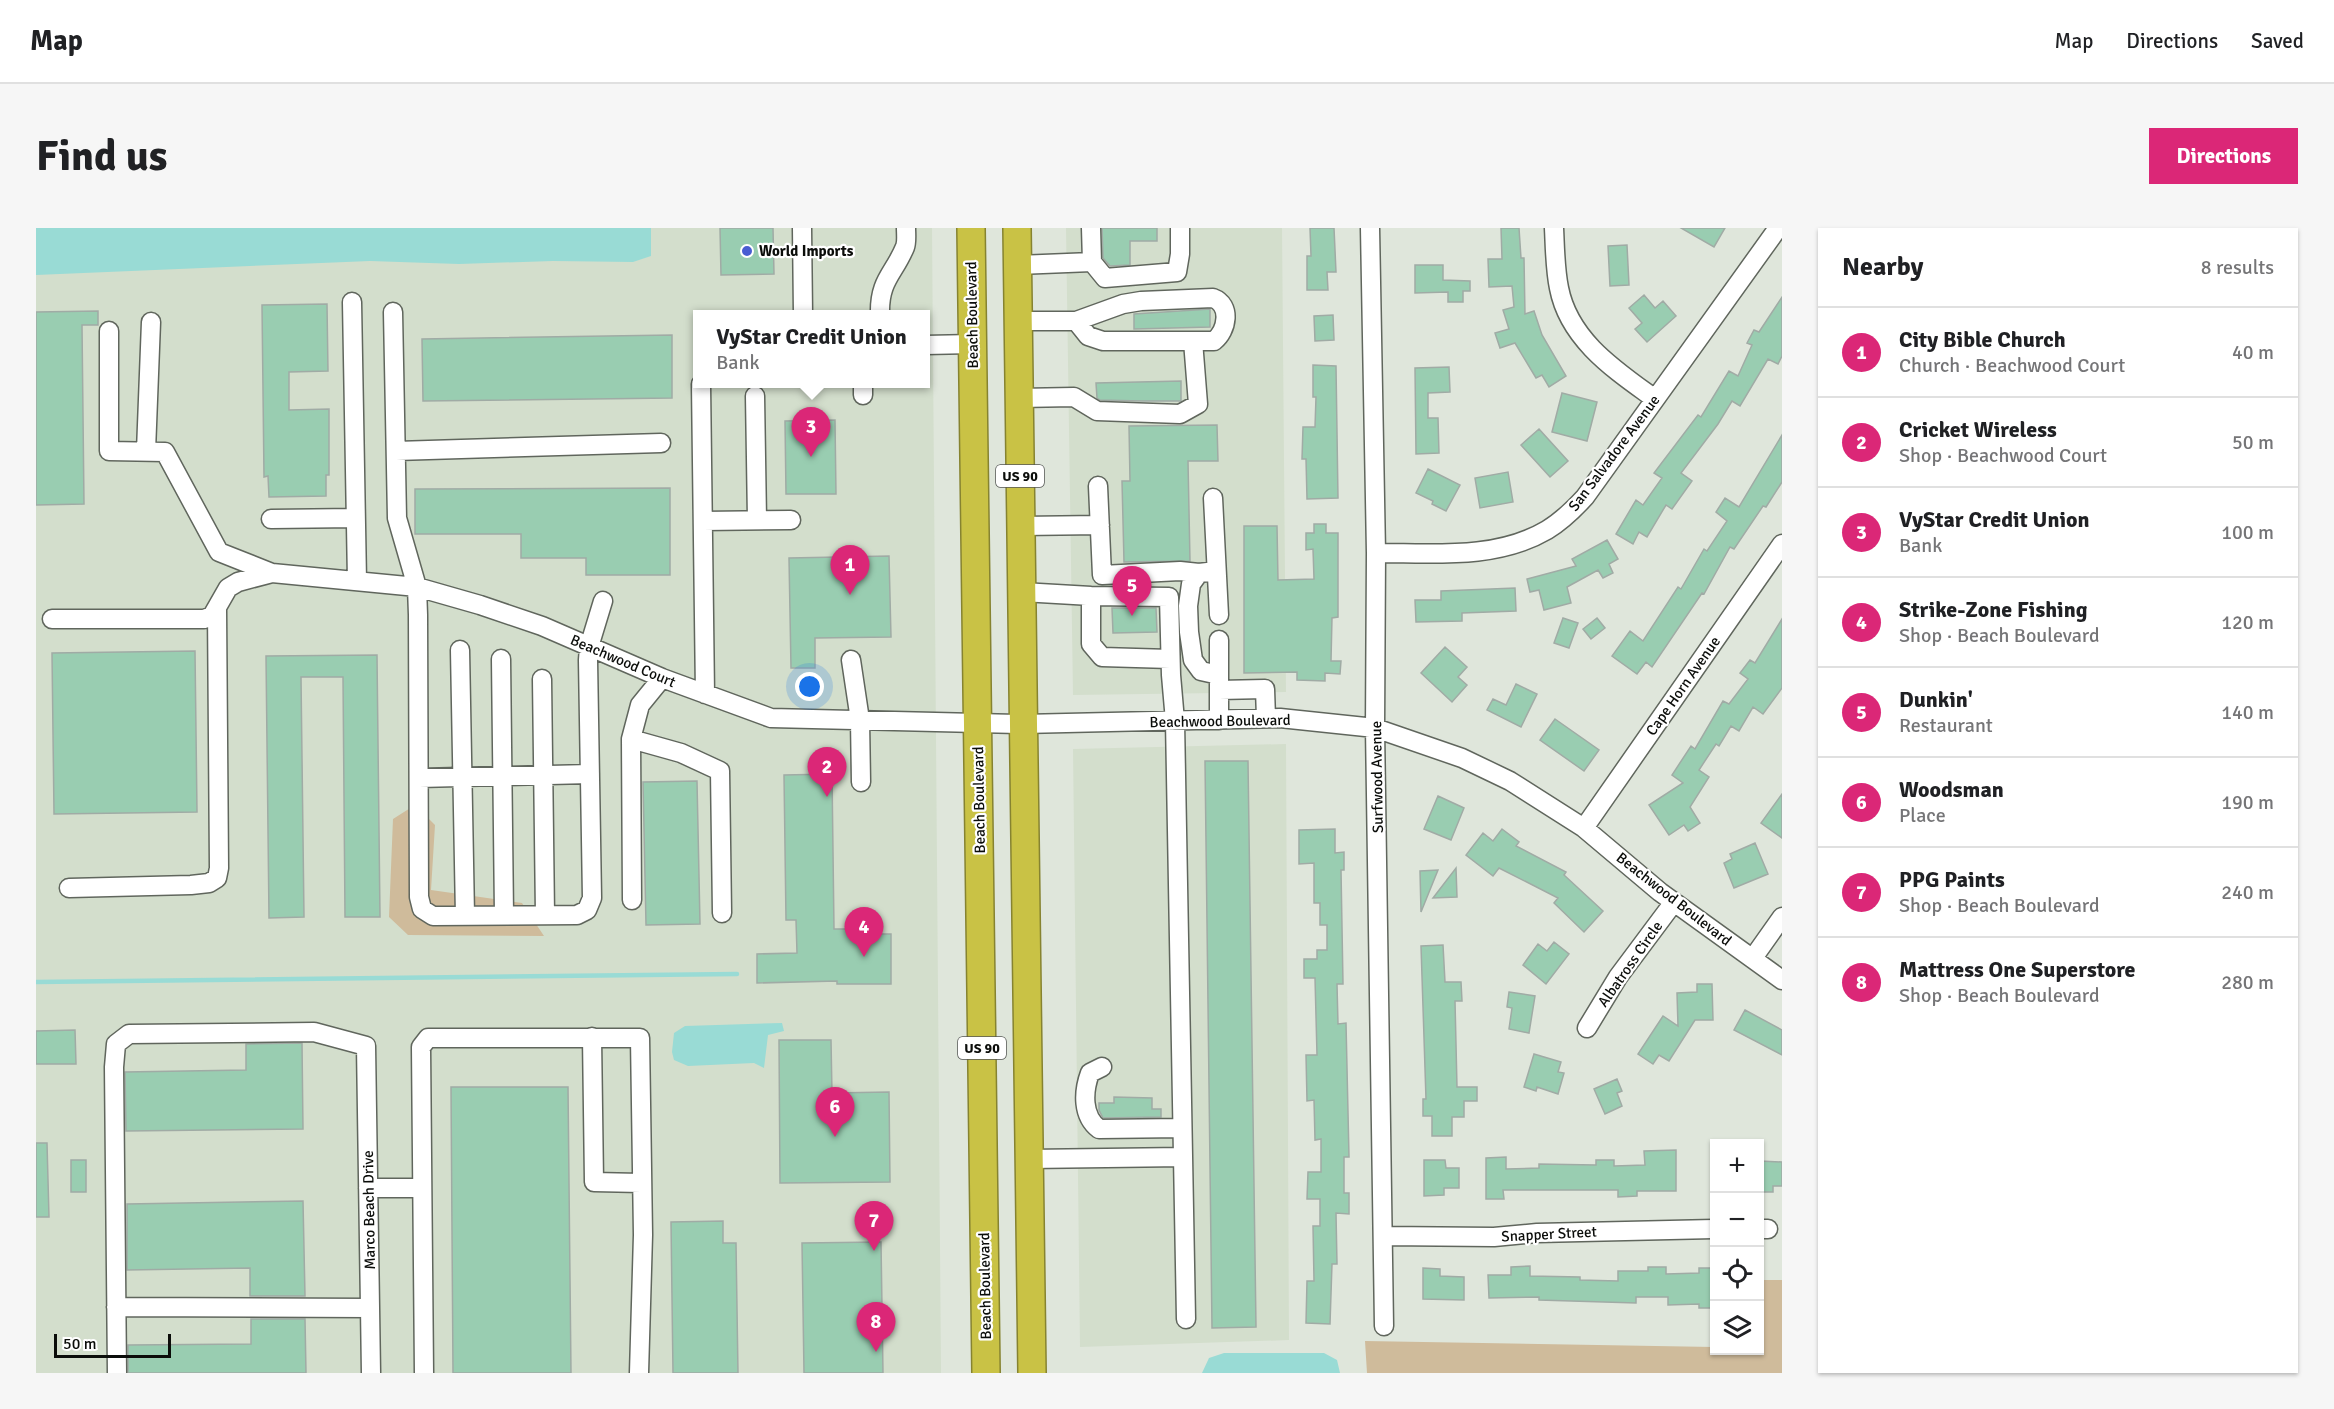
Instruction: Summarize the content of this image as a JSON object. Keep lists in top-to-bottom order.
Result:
{
  "streets": {
    "highway": ["Beach Boulevard", "US 90"],
    "street": [
      "San Salvadore Avenue",
      "Beachwood Court",
      "Cape Horn Avenue",
      "Beachwood Boulevard",
      "Surfwood Avenue",
      "Albatross Circle",
      "Marco Beach Drive",
      "Snapper Street"
    ]
  },
  "crossings": [
    ["Beach Boulevard", "Beachwood Court"],
    ["Beach Boulevard", "Beachwood Boulevard"],
    ["San Salvadore Avenue", "Surfwood Avenue"],
    ["US 90", "Beachwood Boulevard"],
    ["Beachwood Court", "Beachwood Boulevard"],
    ["Cape Horn Avenue", "Beachwood Boulevard"],
    ["Beachwood Boulevard", "Surfwood Avenue"],
    ["Beachwood Boulevard", "Albatross Circle"],
    ["Surfwood Avenue", "Snapper Street"]
  ],
  "places": ["World Imports"],
  "scale_bar": "50 m",
  "page": {
    "header": "Map",
    "nav": ["Map", "Directions", "Saved"],
    "buttons": "Directions",
    "title": "Find us",
    "heading": ["Nearby", "8 results"],
    "list": [
      {
        "mark": "1",
        "name": "City Bible Church",
        "note": "Church · Beachwood Court",
        "value": "40 m"
      },
      {
        "mark": "2",
        "name": "Cricket Wireless",
        "note": "Shop · Beachwood Court",
        "value": "50 m"
      },
      {
        "mark": "3",
        "name": "VyStar Credit Union",
        "note": "Bank",
        "value": "100 m"
      },
      {
        "mark": "4",
        "name": "Strike-Zone Fishing",
        "note": "Shop · Beach Boulevard",
        "value": "120 m"
      },
      {
        "mark": "5",
        "name": "Dunkin'",
        "note": "Restaurant",
        "value": "140 m"
      },
      {
        "mark": "6",
        "name": "Woodsman",
        "note": "Place",
        "value": "190 m"
      },
      {
        "mark": "7",
        "name": "PPG Paints",
        "note": "Shop · Beach Boulevard",
        "value": "240 m"
      },
      {
        "mark": "8",
        "name": "Mattress One Superstore",
        "note": "Shop · Beach Boulevard",
        "value": "280 m"
      }
    ],
    "popup": ["VyStar Credit Union", "Bank"],
    "pins": [
      "3",
      "1",
      "5",
      "2",
      "4",
      "6",
      "7",
      "8"
    ],
    "map_buttons": ["+", "−"],
    "scale": "50 m"
  }
}
